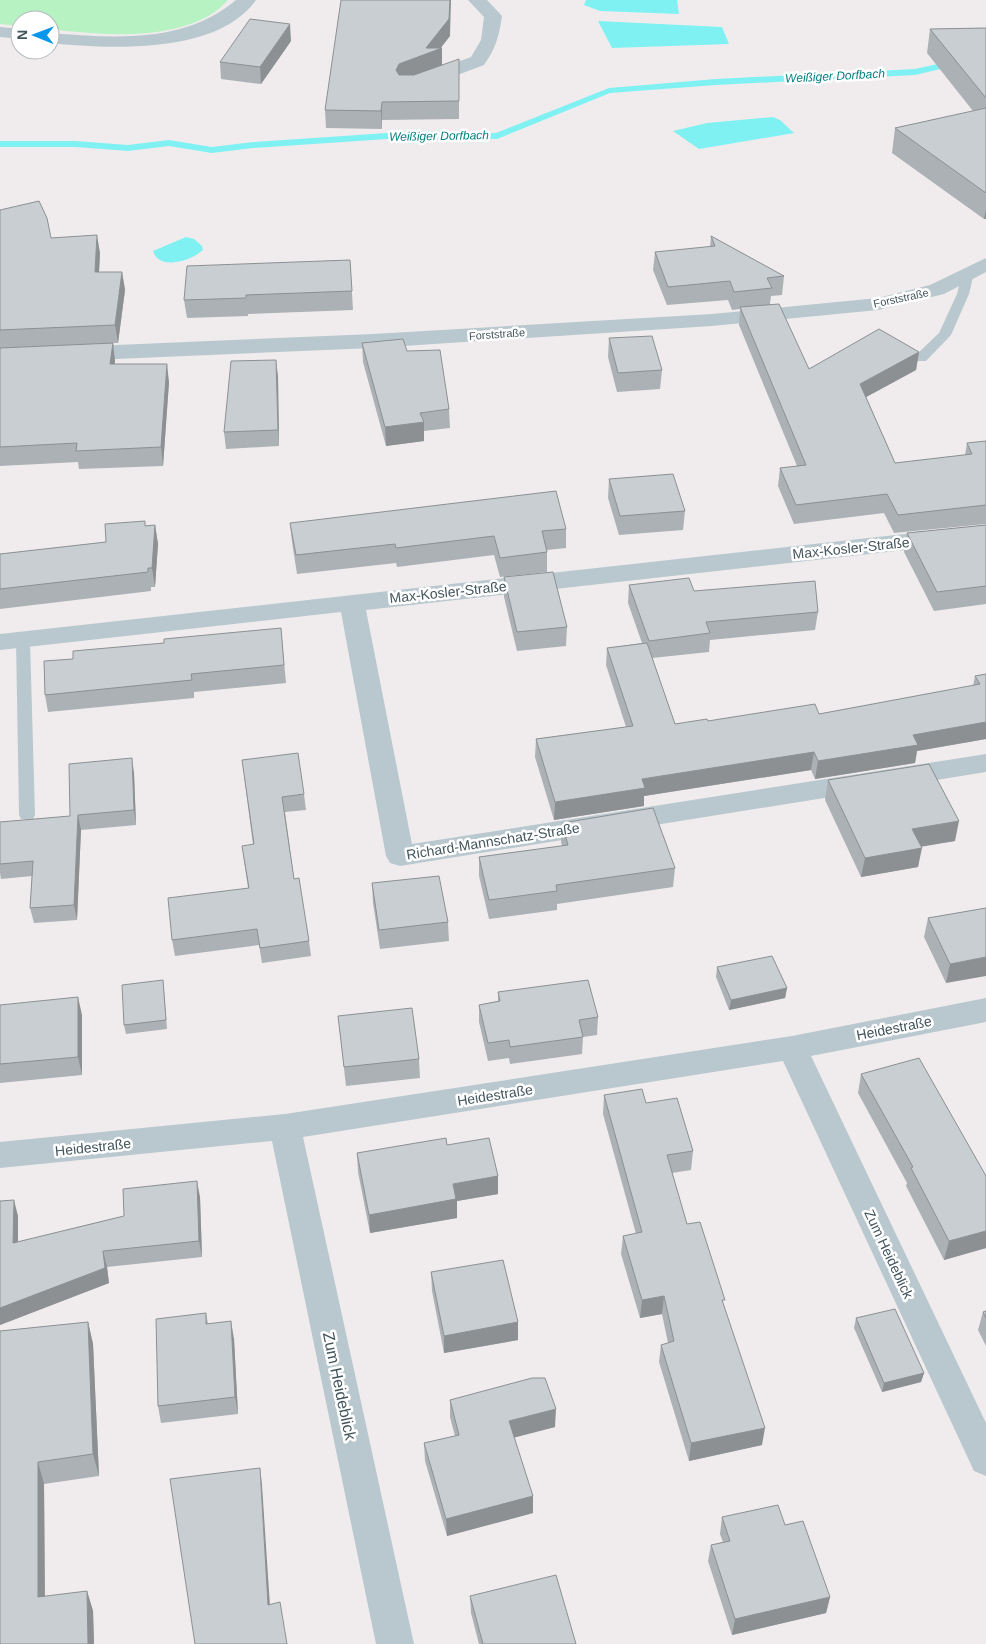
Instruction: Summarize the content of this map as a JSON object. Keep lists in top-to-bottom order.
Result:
{
  "streets": {
    "street": [
      "Forststraße",
      "Max-Kosler-Straße",
      "Richard-Mannschatz-Straße",
      "Heidestraße",
      "Zum Heideblick"
    ]
  },
  "crossings": [
    ["Max-Kosler-Straße", "Richard-Mannschatz-Straße"],
    ["Heidestraße", "Zum Heideblick"]
  ],
  "water": ["Weißiger Dorfbach"],
  "north": "left"
}
